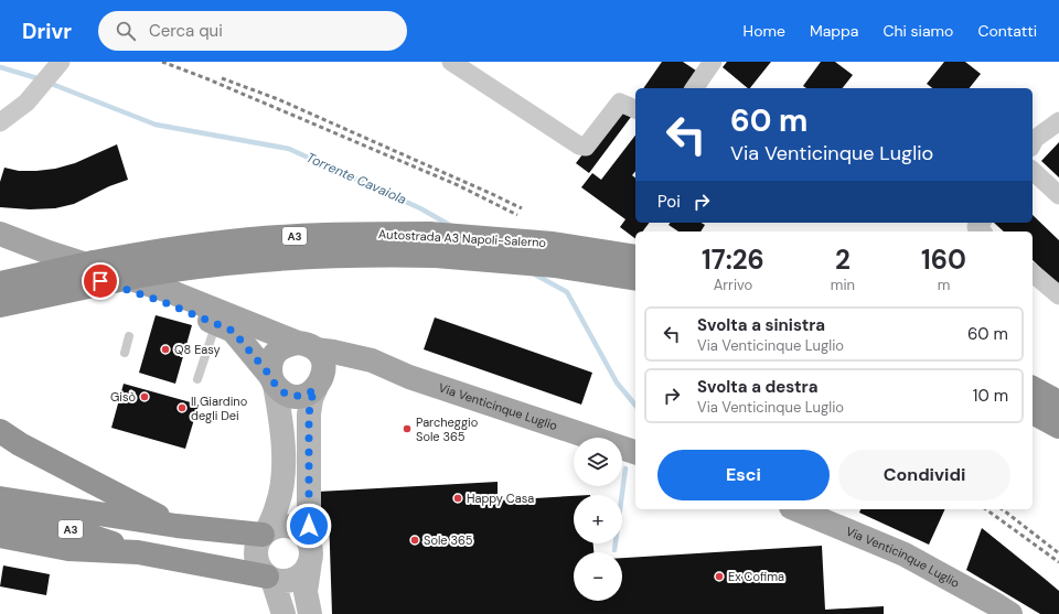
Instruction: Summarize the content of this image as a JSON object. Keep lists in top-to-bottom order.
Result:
{
  "streets": {
    "highway": ["A3", "Autostrada A3 Napoli-Salerno"],
    "main road": ["Via Venticinque Luglio"]
  },
  "crossings": [
    ["A3", "Autostrada A3 Napoli-Salerno"]
  ],
  "water": ["Torrente Cavaiola"],
  "places": [
    "Q8 Easy",
    "Gisò",
    "Il Giardino degli Dei",
    "Parcheggio Sole 365",
    "Happy Casa",
    "Sole 365",
    "Ex Cofima"
  ],
  "page": {
    "header": "Drivr",
    "search": "Cerca qui",
    "nav": [
      "Home",
      "Mappa",
      "Chi siamo",
      "Contatti"
    ],
    "turn": ["60 m", "Via Venticinque Luglio"],
    "then": "Poi",
    "eta": [
      "17:26",
      "Arrivo",
      "2",
      "min",
      "160",
      "m"
    ],
    "list": [
      {
        "name": "Svolta a sinistra",
        "note": "Via Venticinque Luglio",
        "value": "60 m"
      },
      {
        "name": "Svolta a destra",
        "note": "Via Venticinque Luglio",
        "value": "10 m"
      }
    ],
    "map_buttons": ["+", "−"],
    "buttons": ["Esci", "Condividi"]
  }
}
